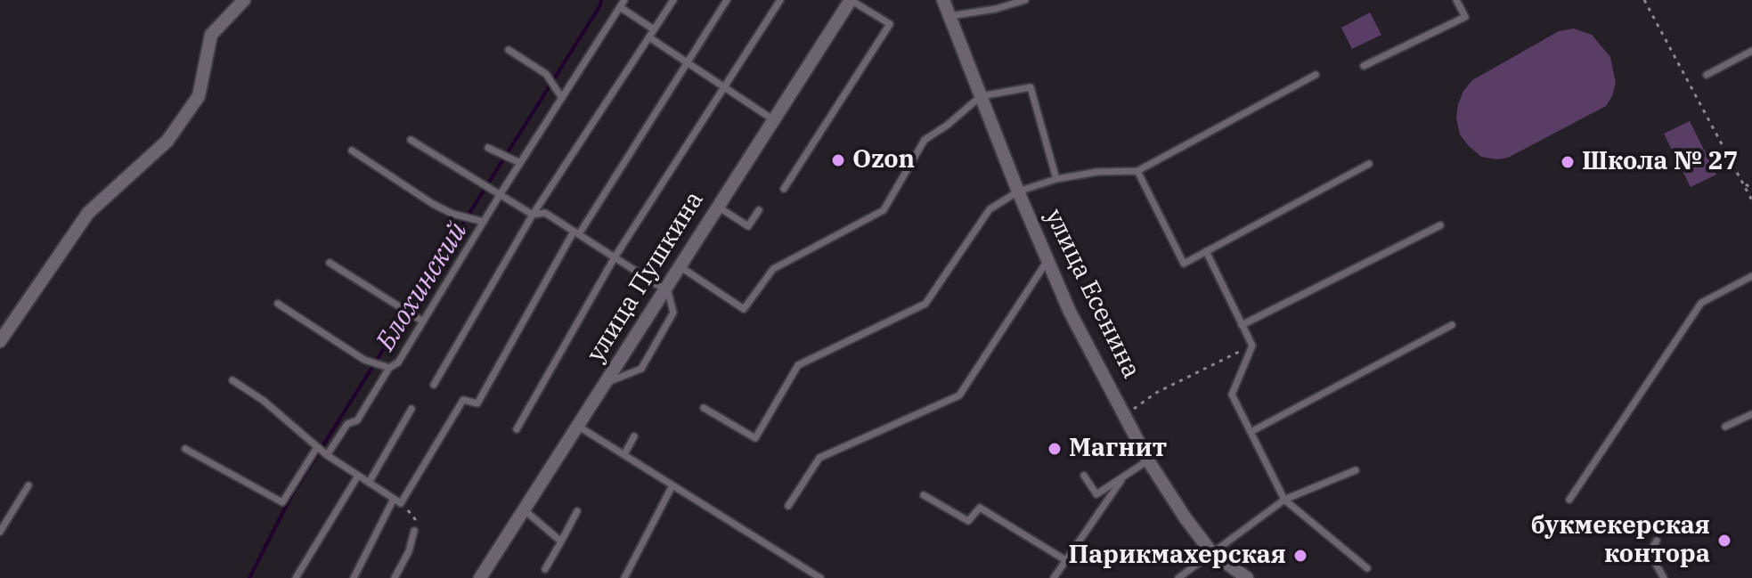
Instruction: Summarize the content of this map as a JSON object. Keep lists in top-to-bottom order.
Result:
{
  "streets": {
    "street": ["улица Пушкина", "улица Есенина"]
  },
  "water": ["Блохинский"],
  "places": [
    "Ozon",
    "Школа № 27",
    "Магнит",
    "букмекерская контора",
    "Парикмахерская"
  ]
}
